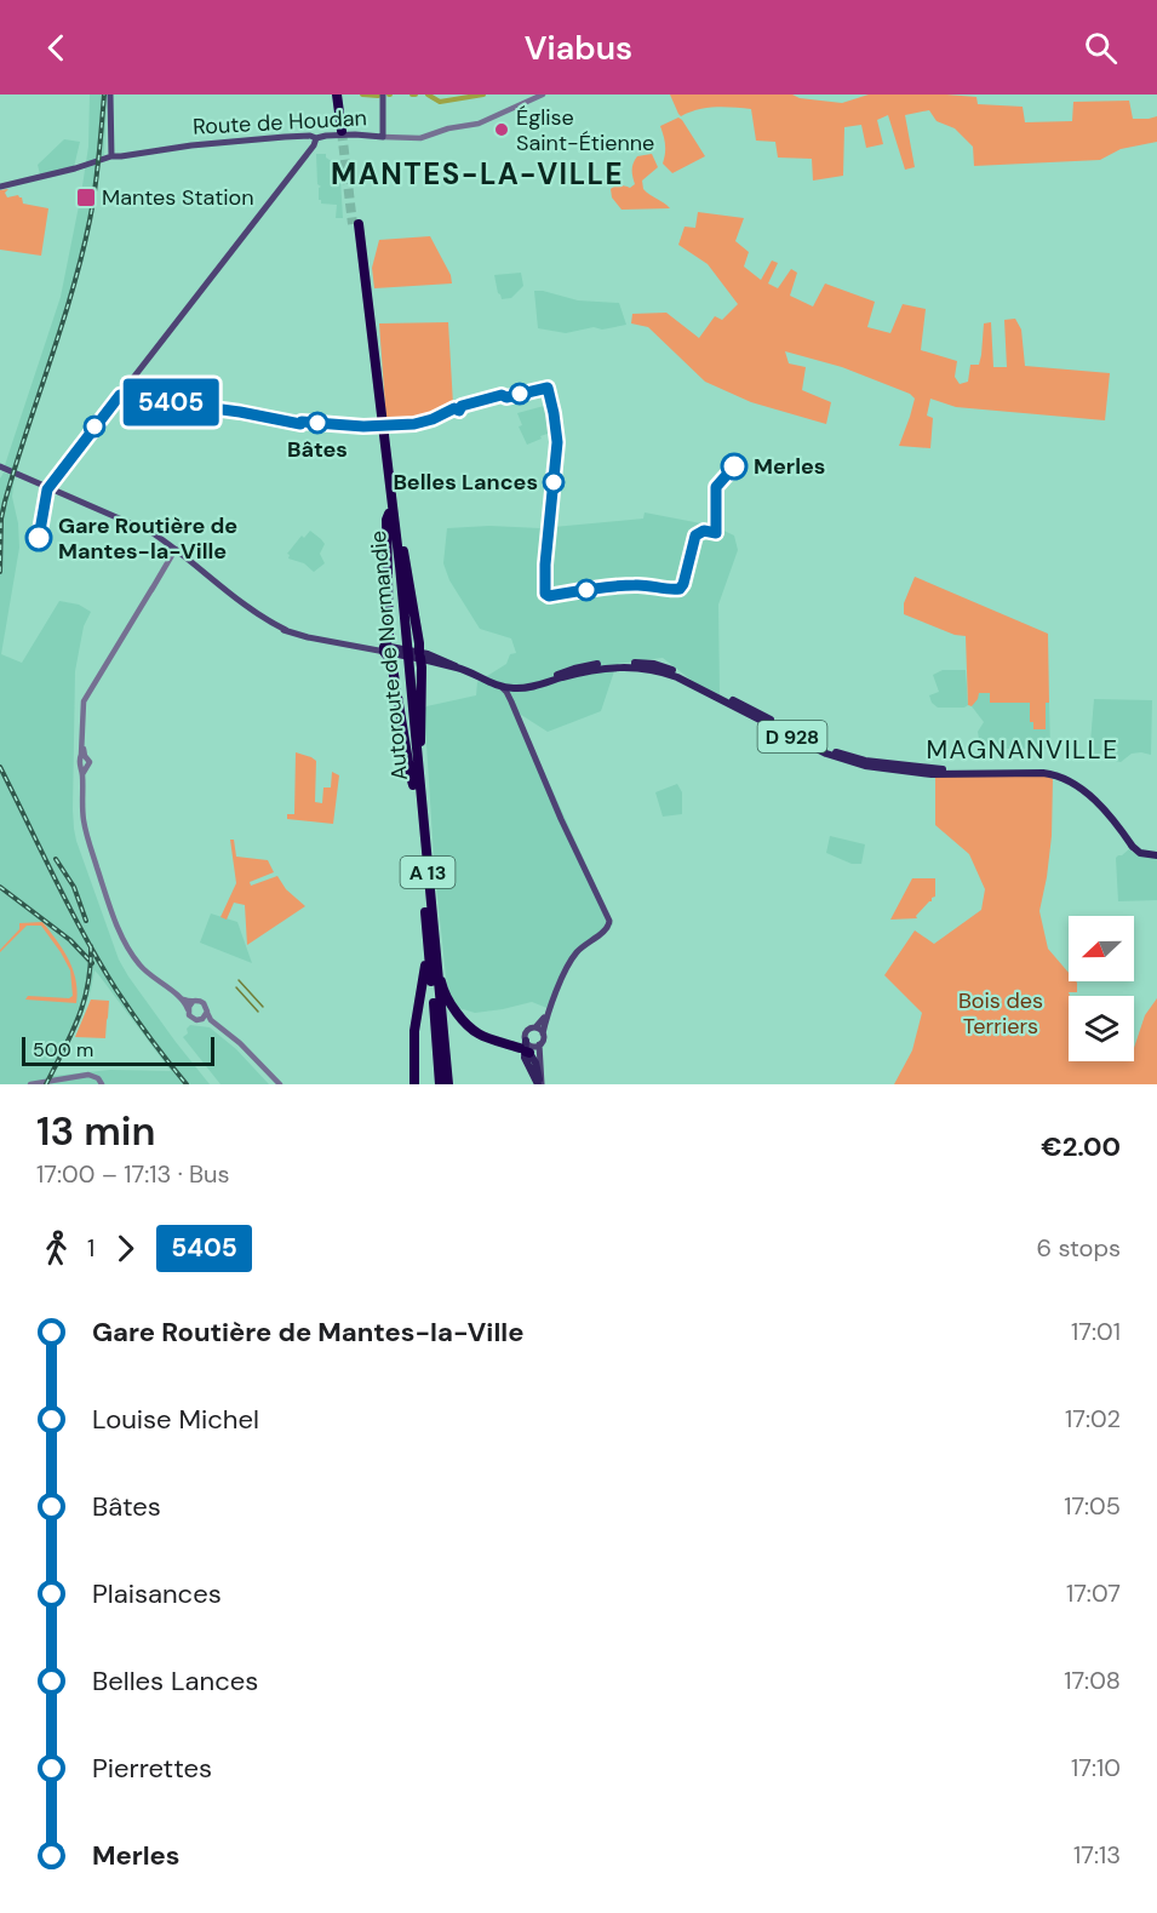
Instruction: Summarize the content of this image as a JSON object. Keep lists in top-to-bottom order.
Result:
{
  "streets": {
    "highway": ["Autoroute de Normandie", "A 13"],
    "main road": ["Route de Houdan", "D 928"]
  },
  "districts": ["MANTES-LA-VILLE", "MAGNANVILLE"],
  "parks": ["Bois des Terriers"],
  "places": {
    "other": [
      "Église Saint-Étienne",
      "Bâtes",
      "Merles",
      "Belles Lances",
      "Gare Routière de Mantes-la-Ville"
    ],
    "transit": ["Mantes Station"]
  },
  "lines": ["bus line 5405"],
  "scale_bar": "500 m",
  "north": "left",
  "page": {
    "header": "Viabus",
    "on_map": "5405",
    "scale": "500 m",
    "heading": ["13 min", "17:00 – 17:13 · Bus", "€2.00"],
    "legs": ["1", "5405", "6 stops"],
    "list": [
      {
        "name": "Gare Routière de Mantes-la-Ville",
        "value": "17:01"
      },
      {
        "name": "Louise Michel",
        "value": "17:02"
      },
      {
        "name": "Bâtes",
        "value": "17:05"
      },
      {
        "name": "Plaisances",
        "value": "17:07"
      },
      {
        "name": "Belles Lances",
        "value": "17:08"
      },
      {
        "name": "Pierrettes",
        "value": "17:10"
      },
      {
        "name": "Merles",
        "value": "17:13"
      }
    ]
  }
}
